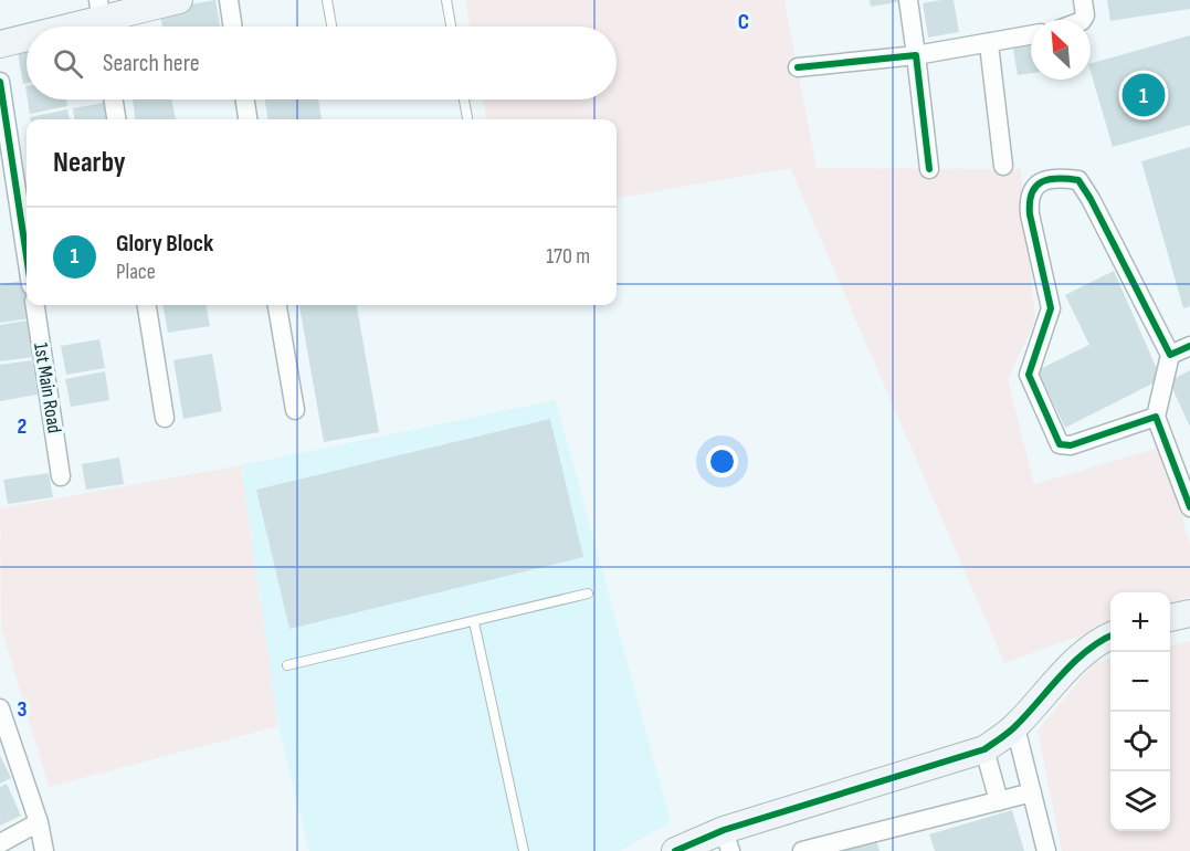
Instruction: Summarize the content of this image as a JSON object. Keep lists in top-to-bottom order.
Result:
{
  "streets": {
    "street": ["1st Main Road"]
  },
  "north": "top left",
  "page": {
    "search": "Search here",
    "pins": "1",
    "heading": "Nearby",
    "list": [
      {
        "mark": "1",
        "name": "Glory Block",
        "note": "Place",
        "value": "170 m"
      }
    ],
    "map_buttons": ["+", "−"]
  },
  "grid": {
    "columns": ["C"],
    "rows": ["2", "3"]
  }
}
